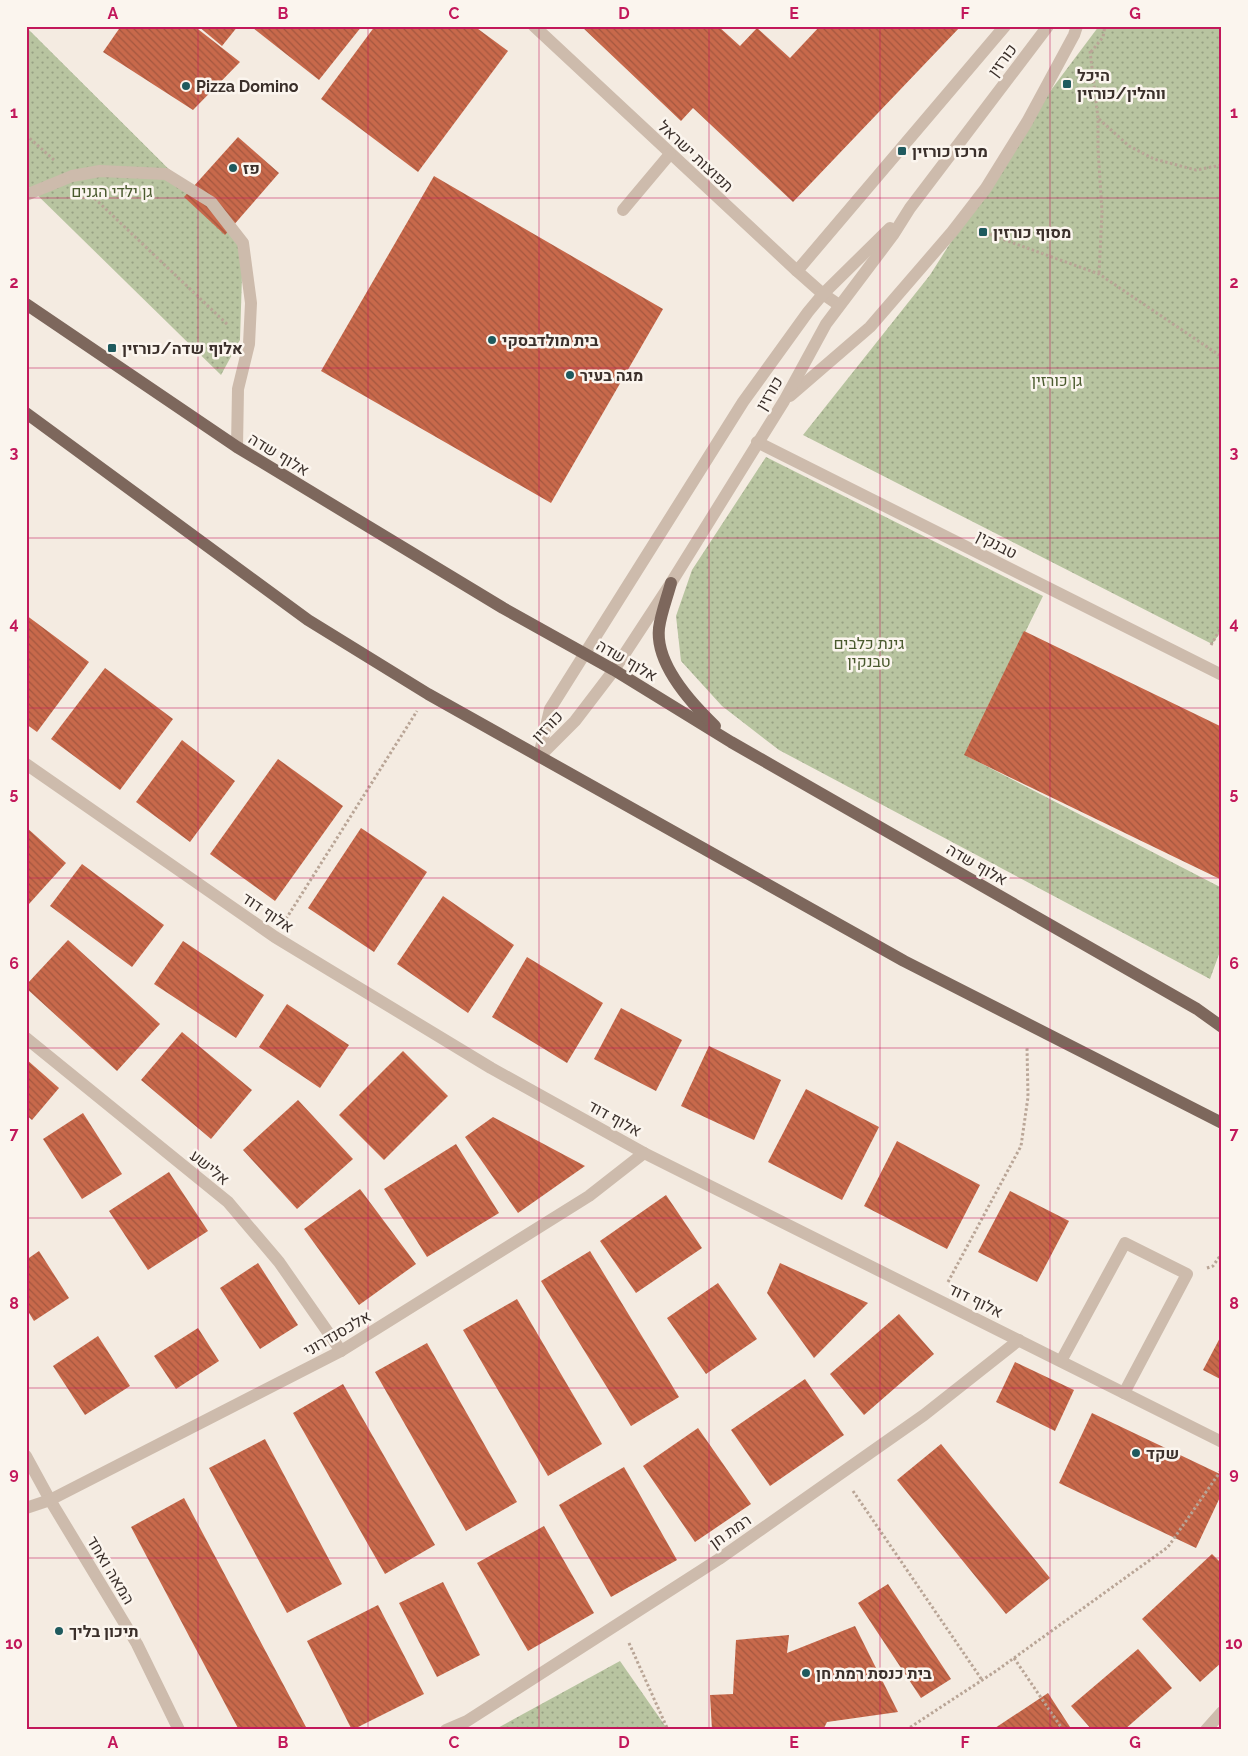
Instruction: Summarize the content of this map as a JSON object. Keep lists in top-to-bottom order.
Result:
{
  "streets": {
    "main road": ["אלוף שדה"],
    "street": [
      "כורזין",
      "תפוצות ישראל",
      "טבנקין",
      "אלוף דוד",
      "אלישע",
      "אלכסנדרוני",
      "רמת חן",
      "המאה ואחד"
    ]
  },
  "crossings": [
    ["כורזין", "תפוצות ישראל"],
    ["כורזין", "אלוף שדה"],
    ["כורזין", "טבנקין"],
    ["אלוף דוד", "אלכסנדרוני"],
    ["אלוף דוד", "רמת חן"],
    ["אלישע", "אלכסנדרוני"],
    ["אלכסנדרוני", "המאה ואחד"]
  ],
  "parks": ["גן ילדי הגנים", "גן כורזין", "גינת כלבים טבנקין"],
  "places": {
    "transit": [
      "היכל ווהלין/כורזין",
      "מרכז כורזין",
      "מסוף כורזין",
      "אלוף שדה/כורזין"
    ],
    "other": [
      "Pizza Domino",
      "פז",
      "בית מולדבסקי",
      "מגה בעיר",
      "שקד",
      "תיכון בליך",
      "בית כנסת רמת חן"
    ]
  },
  "grid": {
    "columns": [
      "A",
      "B",
      "C",
      "D",
      "E",
      "F",
      "G"
    ],
    "rows": [
      "1",
      "2",
      "3",
      "4",
      "5",
      "6",
      "7",
      "8",
      "9",
      "10"
    ]
  }
}
